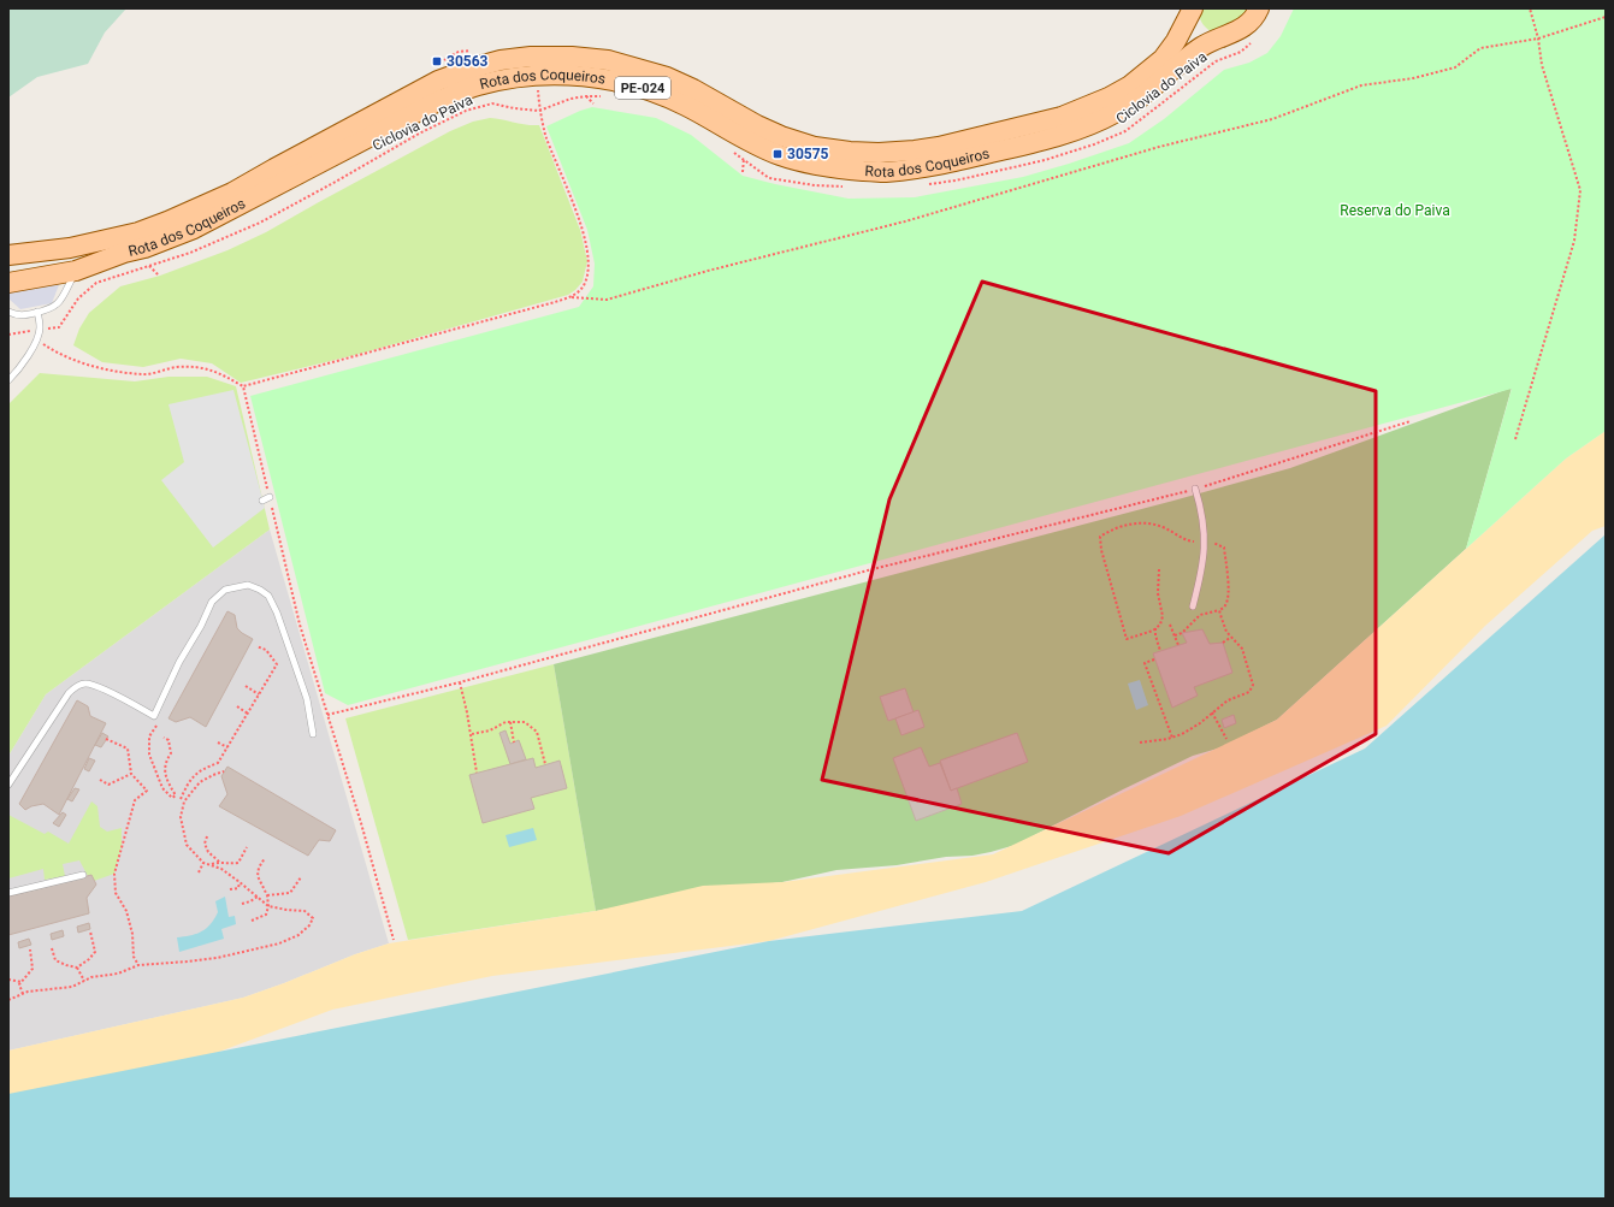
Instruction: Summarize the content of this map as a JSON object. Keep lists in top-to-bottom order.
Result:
{
  "streets": {
    "main road": ["Rota dos Coqueiros", "PE-024"],
    "path": ["Ciclovia do Paiva"]
  },
  "parks": ["Reserva do Paiva"],
  "places": {
    "transit": ["30563", "30575"]
  }
}
